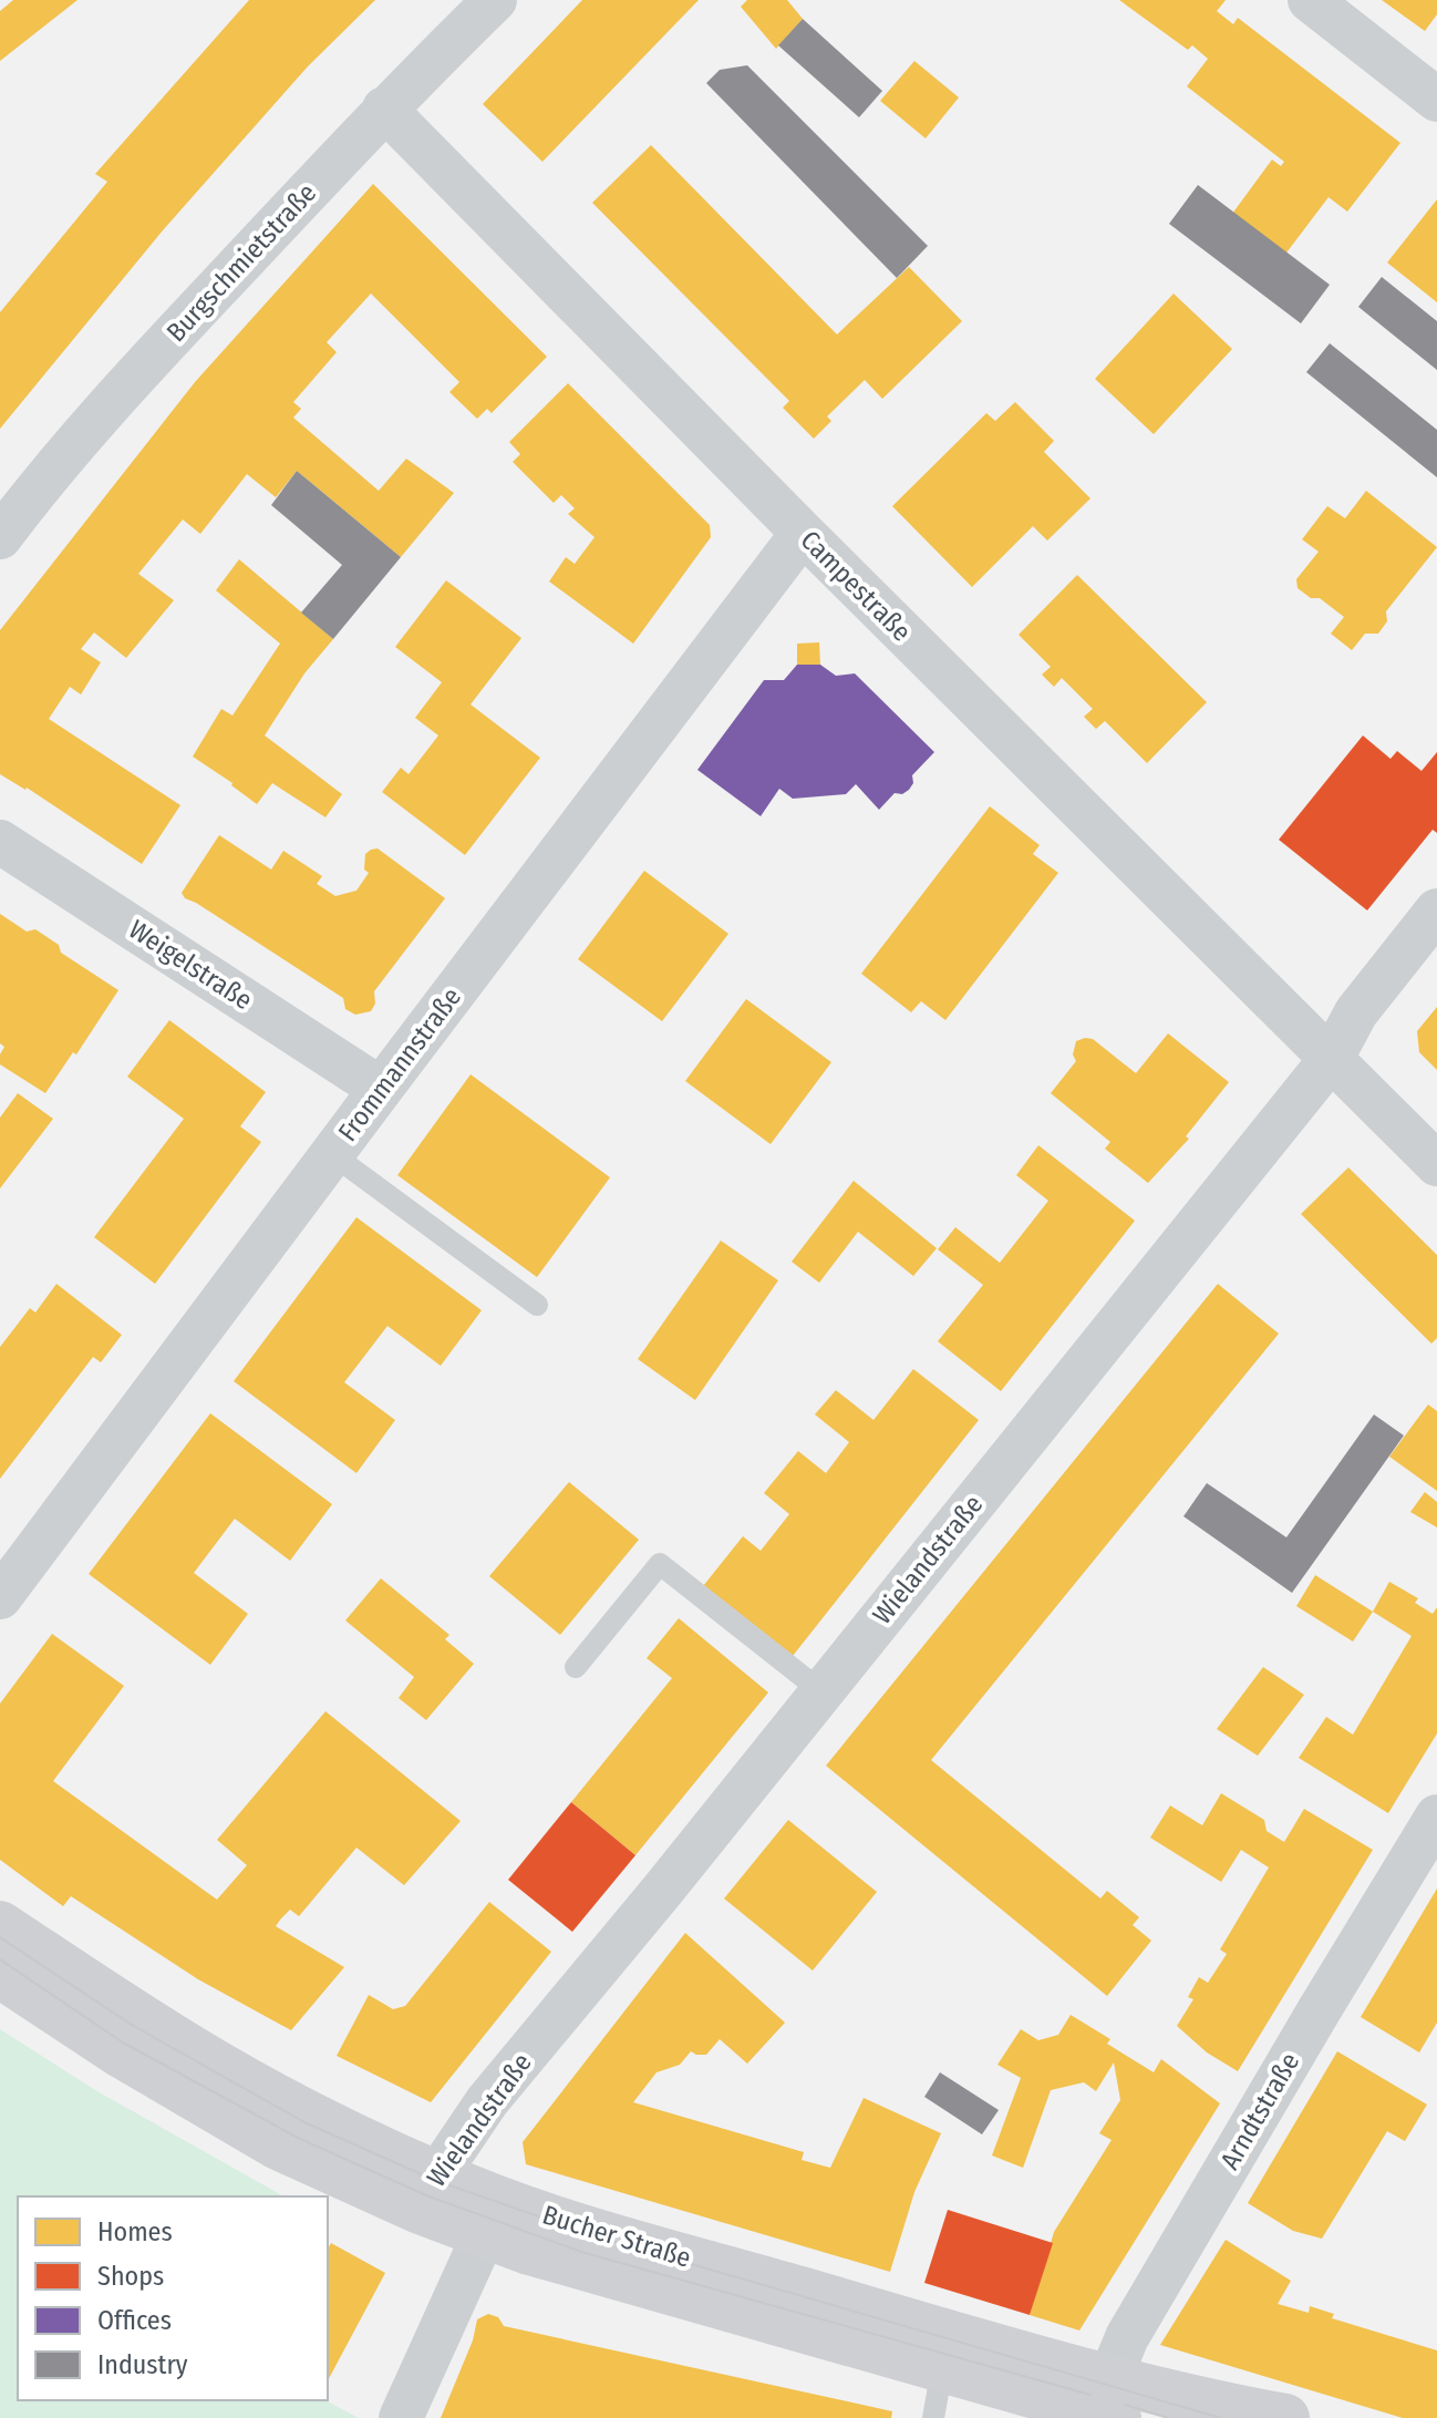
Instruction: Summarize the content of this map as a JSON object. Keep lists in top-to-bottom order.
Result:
{
  "streets": {
    "main road": ["Bucher Straße"],
    "street": [
      "Burgschmietstraße",
      "Campestraße",
      "Weigelstraße",
      "Frommannstraße",
      "Wielandstraße",
      "Arndtstraße"
    ]
  },
  "crossings": [
    ["Burgschmietstraße", "Campestraße"],
    ["Campestraße", "Frommannstraße"],
    ["Campestraße", "Wielandstraße"],
    ["Weigelstraße", "Frommannstraße"],
    ["Wielandstraße", "Bucher Straße"],
    ["Arndtstraße", "Bucher Straße"]
  ],
  "legend": [
    "Homes",
    "Shops",
    "Offices",
    "Industry"
  ]
}
